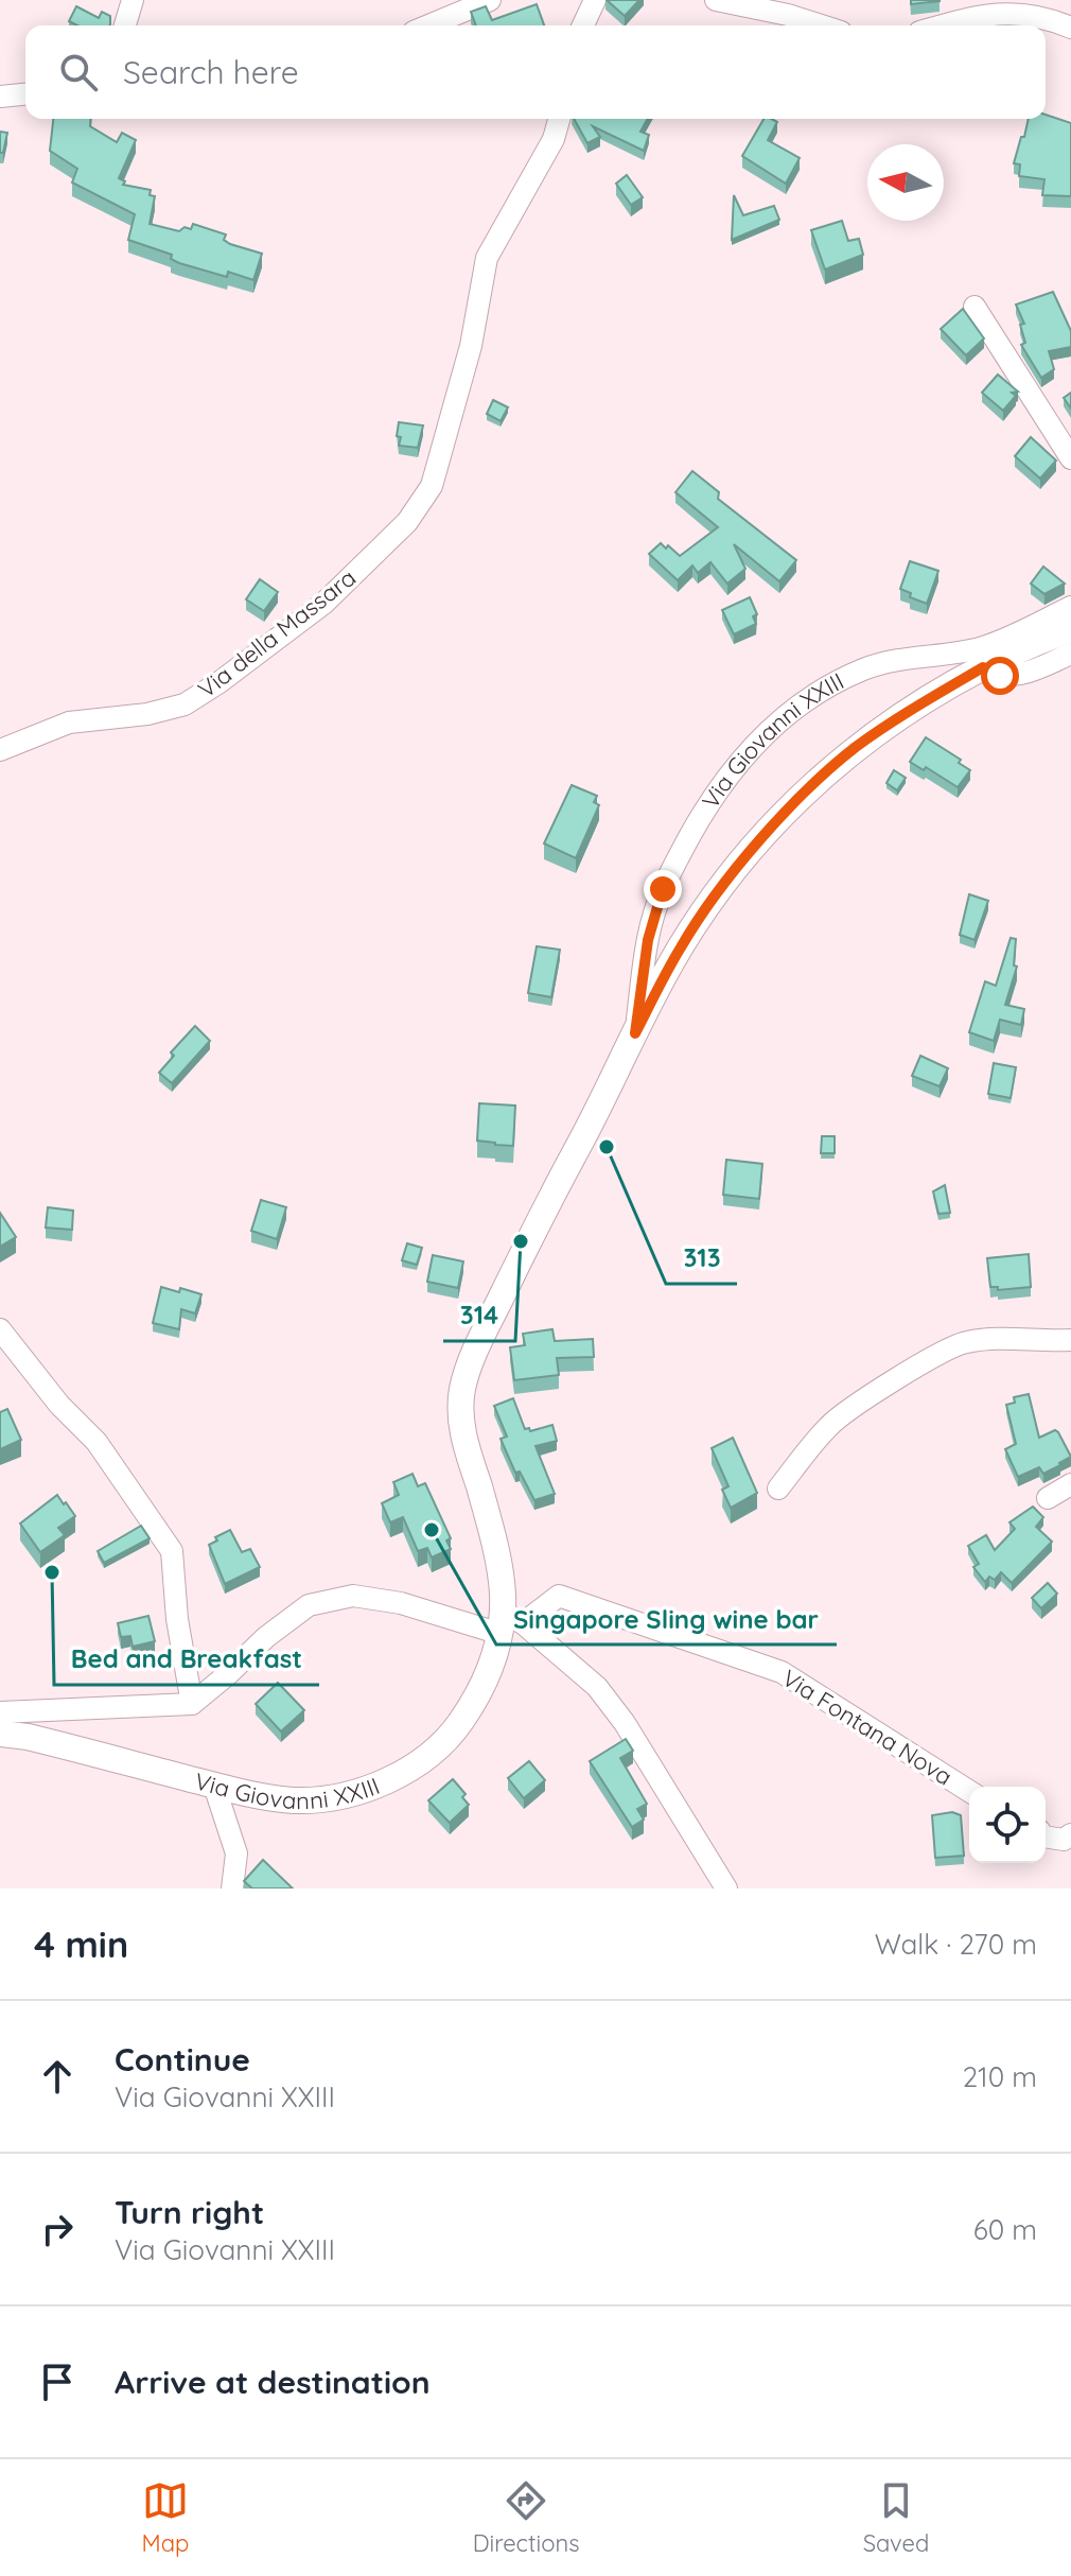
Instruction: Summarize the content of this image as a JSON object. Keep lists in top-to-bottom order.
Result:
{
  "streets": {
    "main road": ["Via Giovanni XXIII"],
    "street": ["Via della Massara", "Via Fontana Nova"]
  },
  "crossings": [
    ["Via Giovanni XXIII", "Via Fontana Nova"]
  ],
  "places": [
    "313",
    "314",
    "Singapore Sling wine bar",
    "Bed and Breakfast"
  ],
  "north": "left",
  "page": {
    "search": "Search here",
    "heading": ["4 min", "Walk · 270 m"],
    "list": [
      ["Continue", "Via Giovanni XXIII", "210 m"],
      ["Turn right", "Via Giovanni XXIII", "60 m"],
      "Arrive at destination"
    ],
    "nav": ["Map", "Directions", "Saved"]
  }
}
